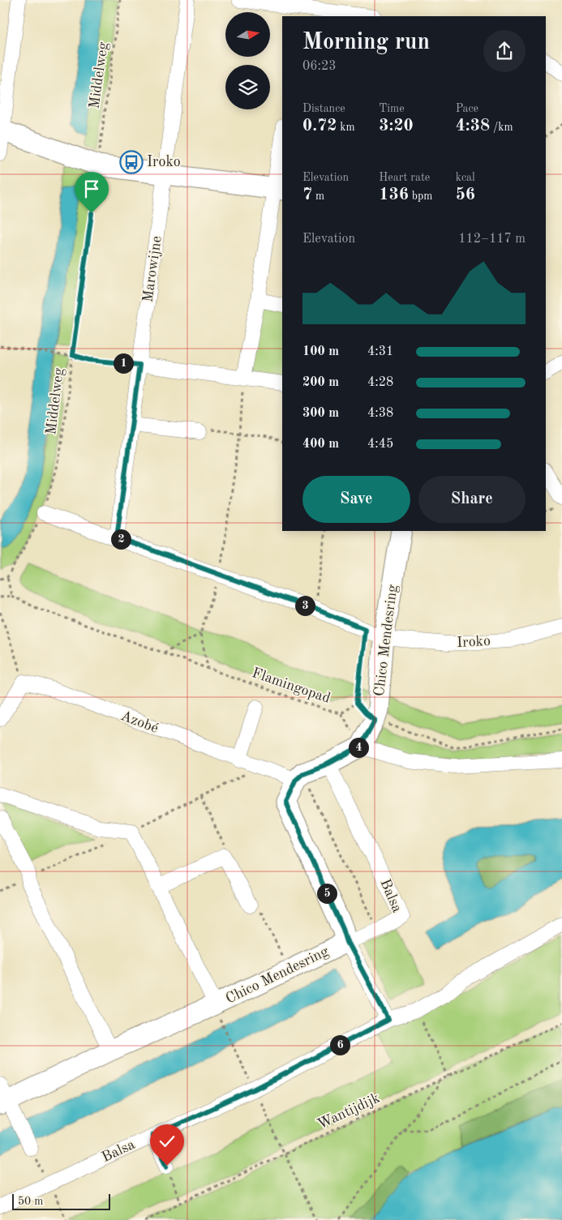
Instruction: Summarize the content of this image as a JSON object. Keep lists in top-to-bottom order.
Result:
{
  "streets": {
    "street": [
      "Marowijne",
      "Chico Mendesring",
      "Iroko",
      "Azobé",
      "Balsa"
    ],
    "path": ["Middelweg", "Flamingopad", "Wantijdijk"]
  },
  "crossings": [
    ["Chico Mendesring", "Iroko"],
    ["Chico Mendesring", "Azobé"],
    ["Chico Mendesring", "Balsa"]
  ],
  "places": {
    "bus stop": ["Iroko"]
  },
  "scale_bar": "50 m",
  "north": "right",
  "page": {
    "heading": ["Morning run", "06:23"],
    "stats": [
      ["Distance", "0.72 km"],
      ["Time", "3:20"],
      ["Pace", "4:38 /km"],
      ["Elevation", "7 m"],
      ["Heart rate", "136 bpm"],
      ["kcal", "56"]
    ],
    "chart": ["Elevation", "112–117 m"],
    "list": [
      {
        "name": "100 m",
        "note": "4:31"
      },
      {
        "name": "200 m",
        "note": "4:28"
      },
      {
        "name": "300 m",
        "note": "4:38"
      },
      {
        "name": "400 m",
        "note": "4:45"
      }
    ],
    "pins": [
      "1",
      "2",
      "3",
      "4",
      "5",
      "6"
    ],
    "buttons": ["Save", "Share"],
    "scale": "50 m"
  }
}
